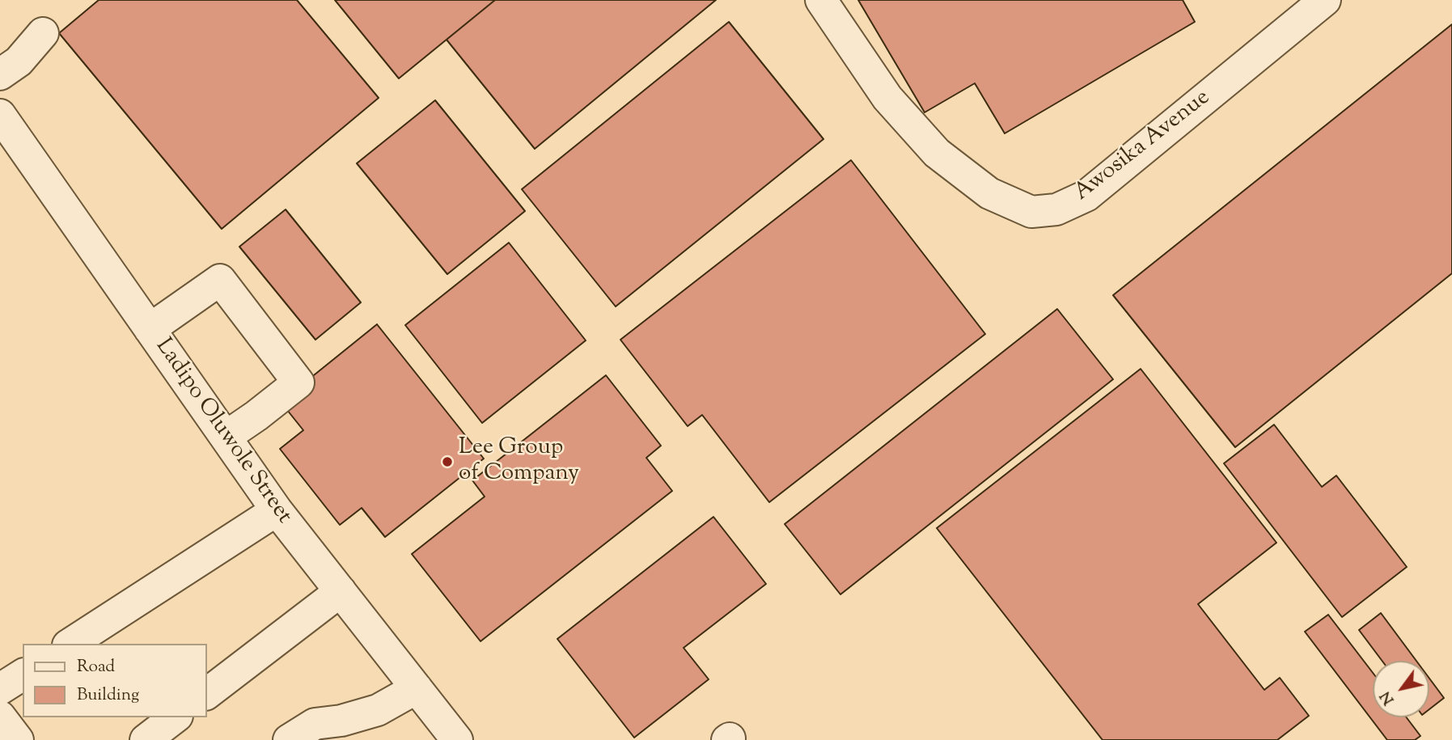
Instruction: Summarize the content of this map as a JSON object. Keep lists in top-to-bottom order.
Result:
{
  "streets": {
    "street": ["Awosika Avenue", "Ladipo Oluwole Street"]
  },
  "places": ["Lee Group of Company"],
  "legend": ["Road", "Building"],
  "north": "bottom left"
}
